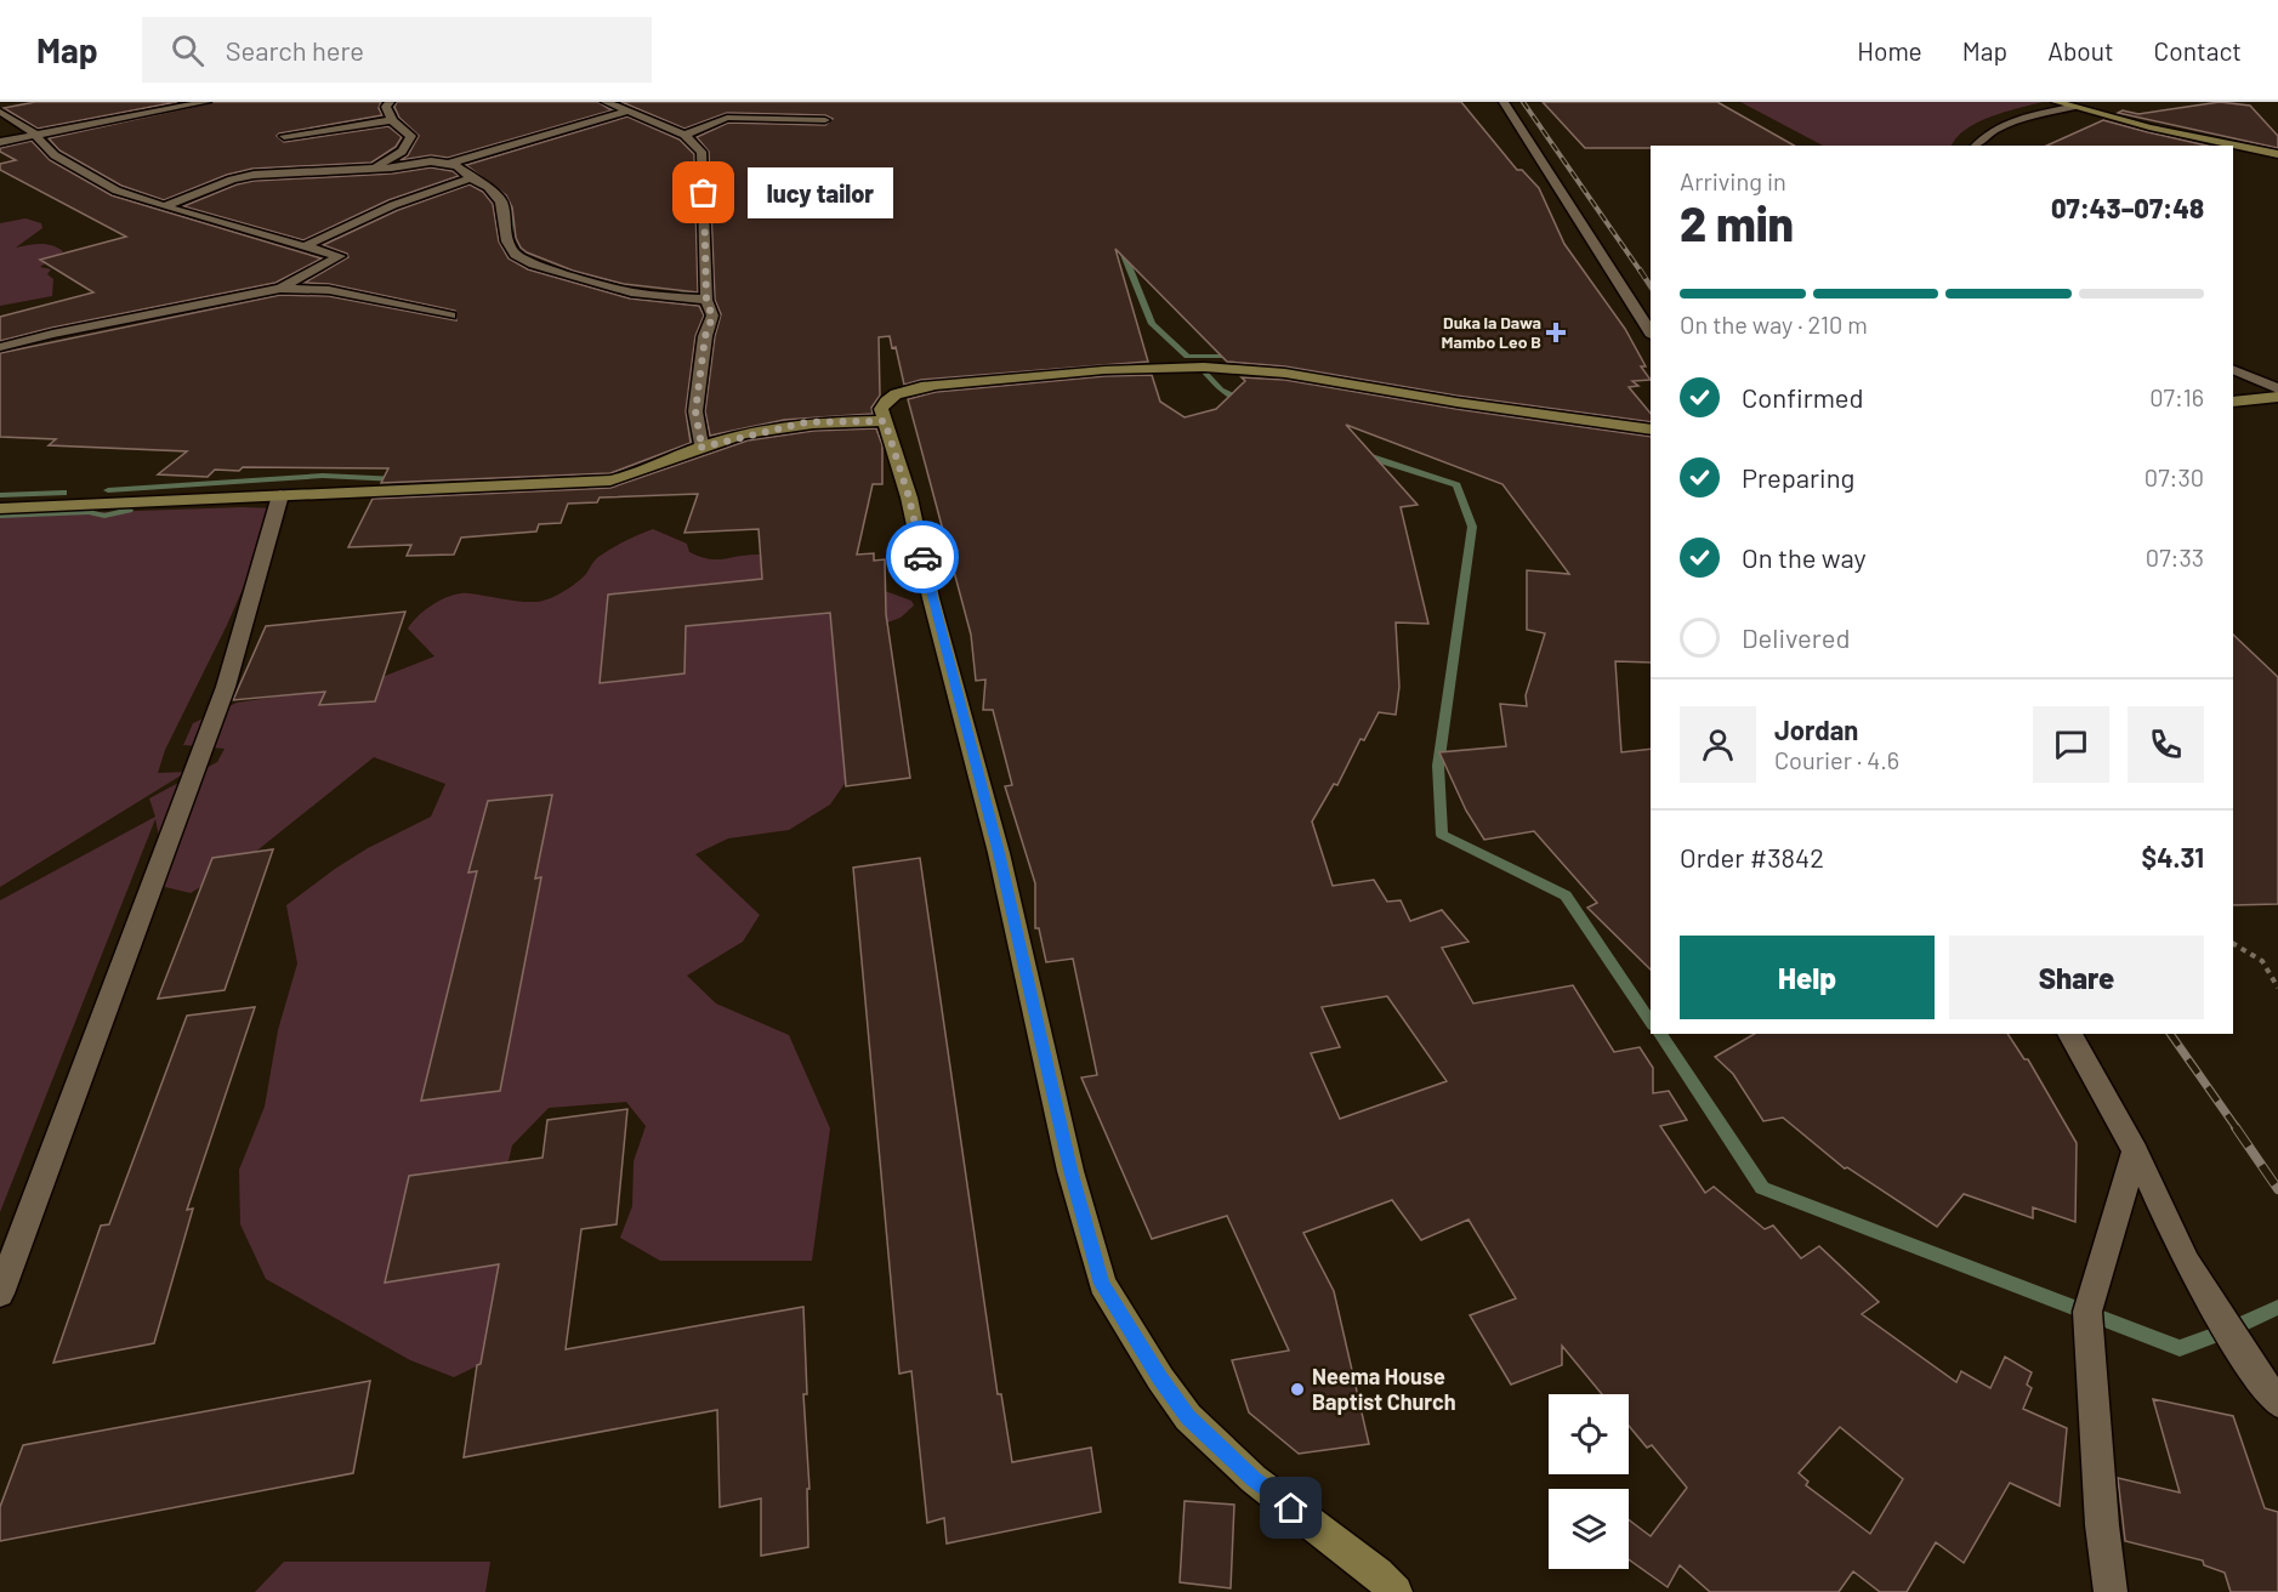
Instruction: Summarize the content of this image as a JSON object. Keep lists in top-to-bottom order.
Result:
{
  "places": {
    "other": ["lucy tailor", "Neema House Baptist Church"],
    "health": ["Duka la Dawa Mambo Leo B"]
  },
  "page": {
    "header": "Map",
    "search": "Search here",
    "nav": [
      "Home",
      "Map",
      "About",
      "Contact"
    ],
    "heading": ["2 min", "Arriving in", "07:43–07:48"],
    "panel": [
      "Jordan",
      "Courier · 4.6",
      "Order #3842",
      "$4.31"
    ],
    "bubble": "lucy tailor",
    "bar": "On the way · 210 m",
    "list": [
      ["Confirmed", "07:16"],
      ["Preparing", "07:30"],
      ["On the way", "07:33"],
      "Delivered"
    ],
    "buttons": ["Help", "Share"]
  }
}
